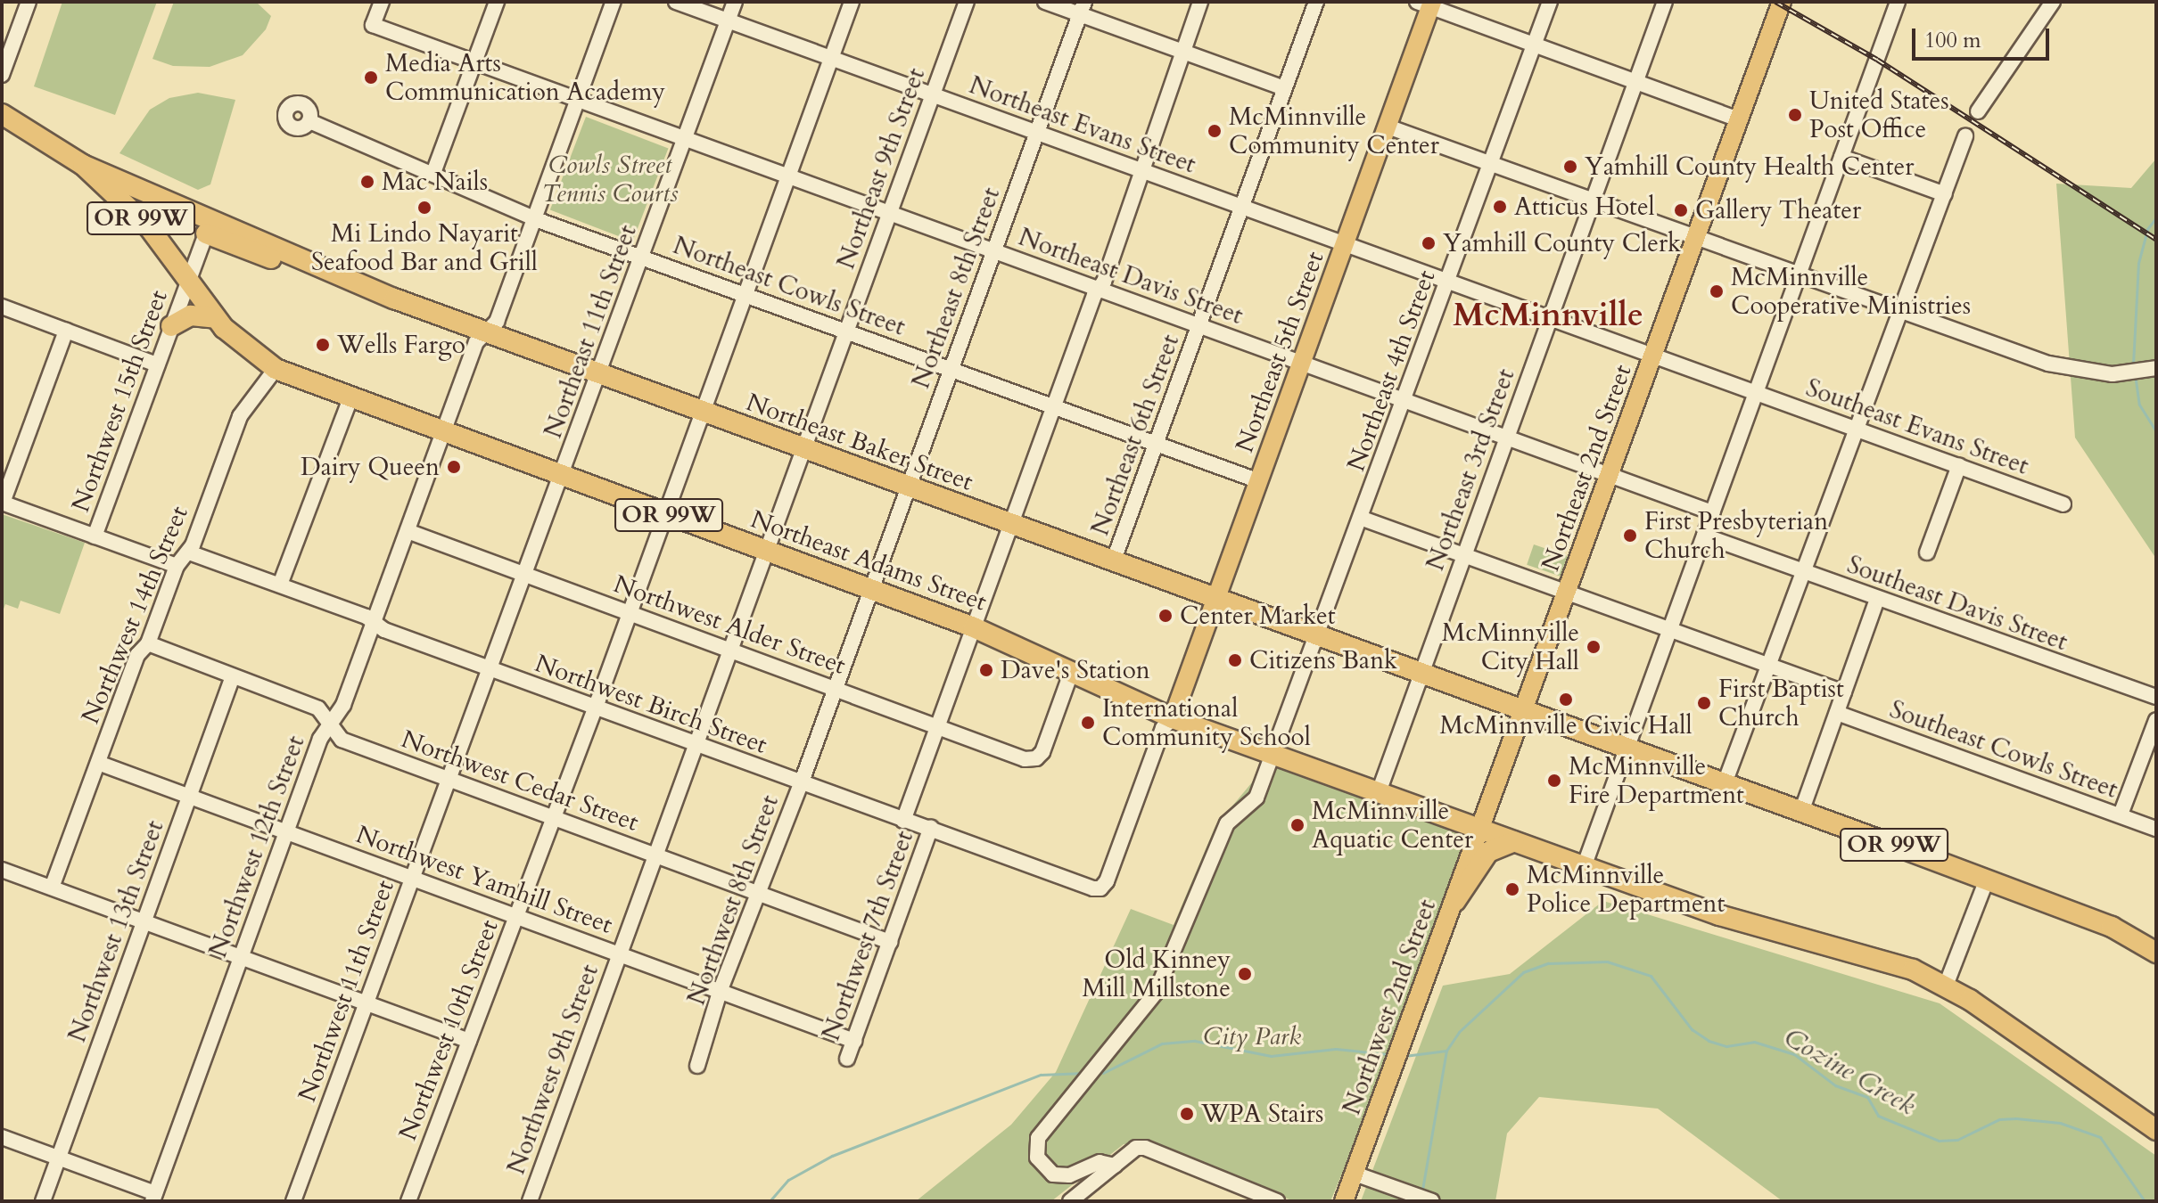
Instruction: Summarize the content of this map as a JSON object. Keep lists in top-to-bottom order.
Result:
{
  "streets": {
    "highway": ["OR 99W", "Northeast Baker Street", "Northeast Adams Street"],
    "main road": ["Northeast 5th Street", "Northeast 2nd Street", "Northwest 2nd Street"],
    "street": [
      "Northeast Evans Street",
      "Northeast 9th Street",
      "Northeast Davis Street",
      "Northeast Cowls Street",
      "Northeast 8th Street",
      "Northeast 11th Street",
      "Northeast 4th Street",
      "Northwest 15th Street",
      "Southeast Evans Street",
      "Northeast 6th Street",
      "Northeast 3rd Street",
      "Southeast Davis Street",
      "Northwest 14th Street",
      "Northwest Alder Street",
      "Northwest Birch Street",
      "Southeast Cowls Street",
      "Northwest Cedar Street",
      "Northwest 12th Street",
      "Northwest Yamhill Street",
      "Northwest 8th Street",
      "Northwest 13th Street",
      "Northwest 7th Street",
      "Northwest 11th Street",
      "Northwest 10th Street",
      "Northwest 9th Street"
    ]
  },
  "crossings": [
    ["Northeast Evans Street", "Northeast 9th Street"],
    ["Northeast Evans Street", "Northeast 8th Street"],
    ["Northeast Evans Street", "Northeast 11th Street"],
    ["Northeast Evans Street", "Northeast 5th Street"],
    ["Northeast Evans Street", "Northeast 4th Street"],
    ["Northeast Evans Street", "Southeast Evans Street"],
    ["Northeast Evans Street", "Northeast 6th Street"],
    ["Northeast Evans Street", "Northeast 2nd Street"],
    ["Northeast Evans Street", "Northeast 3rd Street"],
    ["Northeast Evans Street", "Northwest 7th Street"],
    ["Northeast Evans Street", "Northwest 10th Street"],
    ["Northeast 9th Street", "Northeast Davis Street"],
    ["Northeast 9th Street", "Northeast Cowls Street"],
    ["Northeast 9th Street", "Northeast Baker Street"],
    ["Northeast 9th Street", "Northeast Adams Street"],
    ["Northeast 9th Street", "Northwest 9th Street"],
    ["OR 99W", "Northeast Baker Street"],
    ["OR 99W", "Northeast Adams Street"],
    ["Northeast Davis Street", "Northeast 8th Street"],
    ["Northeast Davis Street", "Northeast 11th Street"],
    ["Northeast Davis Street", "Northeast 5th Street"],
    ["Northeast Davis Street", "Northeast 4th Street"],
    ["Northeast Davis Street", "Northeast 6th Street"],
    ["Northeast Davis Street", "Northeast 2nd Street"],
    ["Northeast Davis Street", "Northeast 3rd Street"],
    ["Northeast Davis Street", "Northwest 12th Street"],
    ["Northeast Davis Street", "Northwest 7th Street"],
    ["Northeast Davis Street", "Northwest 10th Street"],
    ["Northeast Cowls Street", "Northeast 8th Street"],
    ["Northeast Cowls Street", "Northeast 11th Street"],
    ["Northeast Cowls Street", "Northeast 5th Street"],
    ["Northeast Cowls Street", "Northeast 6th Street"],
    ["Northeast Cowls Street", "Northwest 12th Street"],
    ["Northeast Cowls Street", "Northwest 7th Street"],
    ["Northeast Cowls Street", "Northwest 10th Street"],
    ["Northeast 8th Street", "Northeast Baker Street"],
    ["Northeast 8th Street", "Northeast Adams Street"],
    ["Northeast 8th Street", "Northwest 8th Street"],
    ["Northeast 11th Street", "Northeast Baker Street"],
    ["Northeast 11th Street", "Northeast Adams Street"],
    ["Northeast 11th Street", "Northwest 11th Street"],
    ["Northeast 5th Street", "Northeast Baker Street"],
    ["Northeast 5th Street", "Northeast Adams Street"],
    ["Northeast 5th Street", "Northwest Birch Street"],
    ["Northeast 4th Street", "Northeast Baker Street"],
    ["Northeast 4th Street", "Northeast Adams Street"],
    ["Northwest 15th Street", "Northeast Baker Street"],
    ["Northwest 15th Street", "Northeast Adams Street"],
    ["Northeast 6th Street", "Northeast Baker Street"],
    ["Northeast Baker Street", "Northeast 2nd Street"],
    ["Northeast Baker Street", "Northeast 3rd Street"],
    ["Northeast Baker Street", "Northeast Adams Street"],
    ["Northeast Baker Street", "Northwest 12th Street"],
    ["Northeast Baker Street", "Northwest 7th Street"],
    ["Northeast Baker Street", "Northwest 10th Street"],
    ["Northeast 2nd Street", "Northeast Adams Street"],
    ["Northeast 2nd Street", "Northwest 2nd Street"],
    ["Northeast 3rd Street", "Northeast Adams Street"],
    ["Northeast Adams Street", "Northwest 14th Street"],
    ["Northeast Adams Street", "Northwest Alder Street"],
    ["Northeast Adams Street", "Northwest Birch Street"],
    ["Northeast Adams Street", "Northwest 12th Street"],
    ["Northeast Adams Street", "Northwest 8th Street"],
    ["Northeast Adams Street", "Northwest 7th Street"],
    ["Northeast Adams Street", "Northwest 11th Street"],
    ["Northeast Adams Street", "Northwest 2nd Street"],
    ["Northeast Adams Street", "Northwest 10th Street"],
    ["Northeast Adams Street", "Northwest 9th Street"],
    ["Northwest 14th Street", "Northwest Birch Street"],
    ["Northwest 14th Street", "Northwest Cedar Street"],
    ["Northwest 14th Street", "Northwest Yamhill Street"],
    ["Northwest Alder Street", "Northwest 12th Street"],
    ["Northwest Alder Street", "Northwest 8th Street"],
    ["Northwest Alder Street", "Northwest 7th Street"],
    ["Northwest Alder Street", "Northwest 11th Street"],
    ["Northwest Alder Street", "Northwest 10th Street"],
    ["Northwest Alder Street", "Northwest 9th Street"],
    ["Northwest Birch Street", "Northwest 12th Street"],
    ["Northwest Birch Street", "Northwest 8th Street"],
    ["Northwest Birch Street", "Northwest 7th Street"],
    ["Northwest Birch Street", "Northwest 11th Street"],
    ["Northwest Birch Street", "Northwest 10th Street"],
    ["Northwest Birch Street", "Northwest 9th Street"],
    ["Northwest Cedar Street", "Northwest 12th Street"],
    ["Northwest Cedar Street", "Northwest 8th Street"],
    ["Northwest Cedar Street", "Northwest 13th Street"],
    ["Northwest Cedar Street", "Northwest 7th Street"],
    ["Northwest Cedar Street", "Northwest 11th Street"],
    ["Northwest Cedar Street", "Northwest 10th Street"],
    ["Northwest Cedar Street", "Northwest 9th Street"],
    ["Northwest 12th Street", "Northwest Yamhill Street"],
    ["Northwest Yamhill Street", "Northwest 8th Street"],
    ["Northwest Yamhill Street", "Northwest 13th Street"],
    ["Northwest Yamhill Street", "Northwest 7th Street"],
    ["Northwest Yamhill Street", "Northwest 11th Street"],
    ["Northwest Yamhill Street", "Northwest 10th Street"],
    ["Northwest Yamhill Street", "Northwest 9th Street"]
  ],
  "districts": ["McMinnville"],
  "water": ["Cozine Creek"],
  "parks": ["Cowls Street Tennis Courts", "City Park"],
  "places": [
    "Media Arts Communication Academy",
    "United States Post Office",
    "McMinnville Community Center",
    "Yamhill County Health Center",
    "Mac Nails",
    "Atticus Hotel",
    "Mi Lindo Nayarit Seafood Bar and Grill",
    "Gallery Theater",
    "Yamhill County Clerk",
    "McMinnville Cooperative Ministries",
    "Wells Fargo",
    "Dairy Queen",
    "First Presbyterian Church",
    "Center Market",
    "McMinnville City Hall",
    "Citizens Bank",
    "Dave's Station",
    "McMinnville Civic Hall",
    "First Baptist Church",
    "International Community School",
    "McMinnville Fire Department",
    "McMinnville Aquatic Center",
    "McMinnville Police Department",
    "Old Kinney Mill Millstone",
    "WPA Stairs"
  ],
  "scale_bar": "100 m"
}
